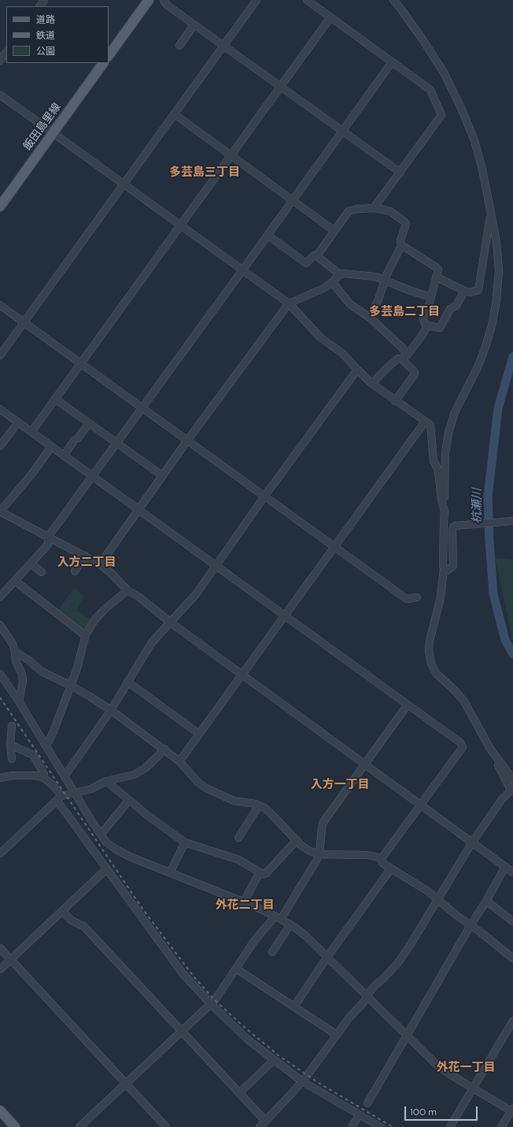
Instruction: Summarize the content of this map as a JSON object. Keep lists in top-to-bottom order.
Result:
{
  "streets": {
    "main road": ["飯田島里線"]
  },
  "districts": [
    "多芸島三丁目",
    "多芸島二丁目",
    "入方二丁目",
    "入方一丁目",
    "外花二丁目",
    "外花一丁目"
  ],
  "water": ["杭瀬川"],
  "legend": ["道路", "鉄道", "公園"],
  "scale_bar": "100 m"
}
